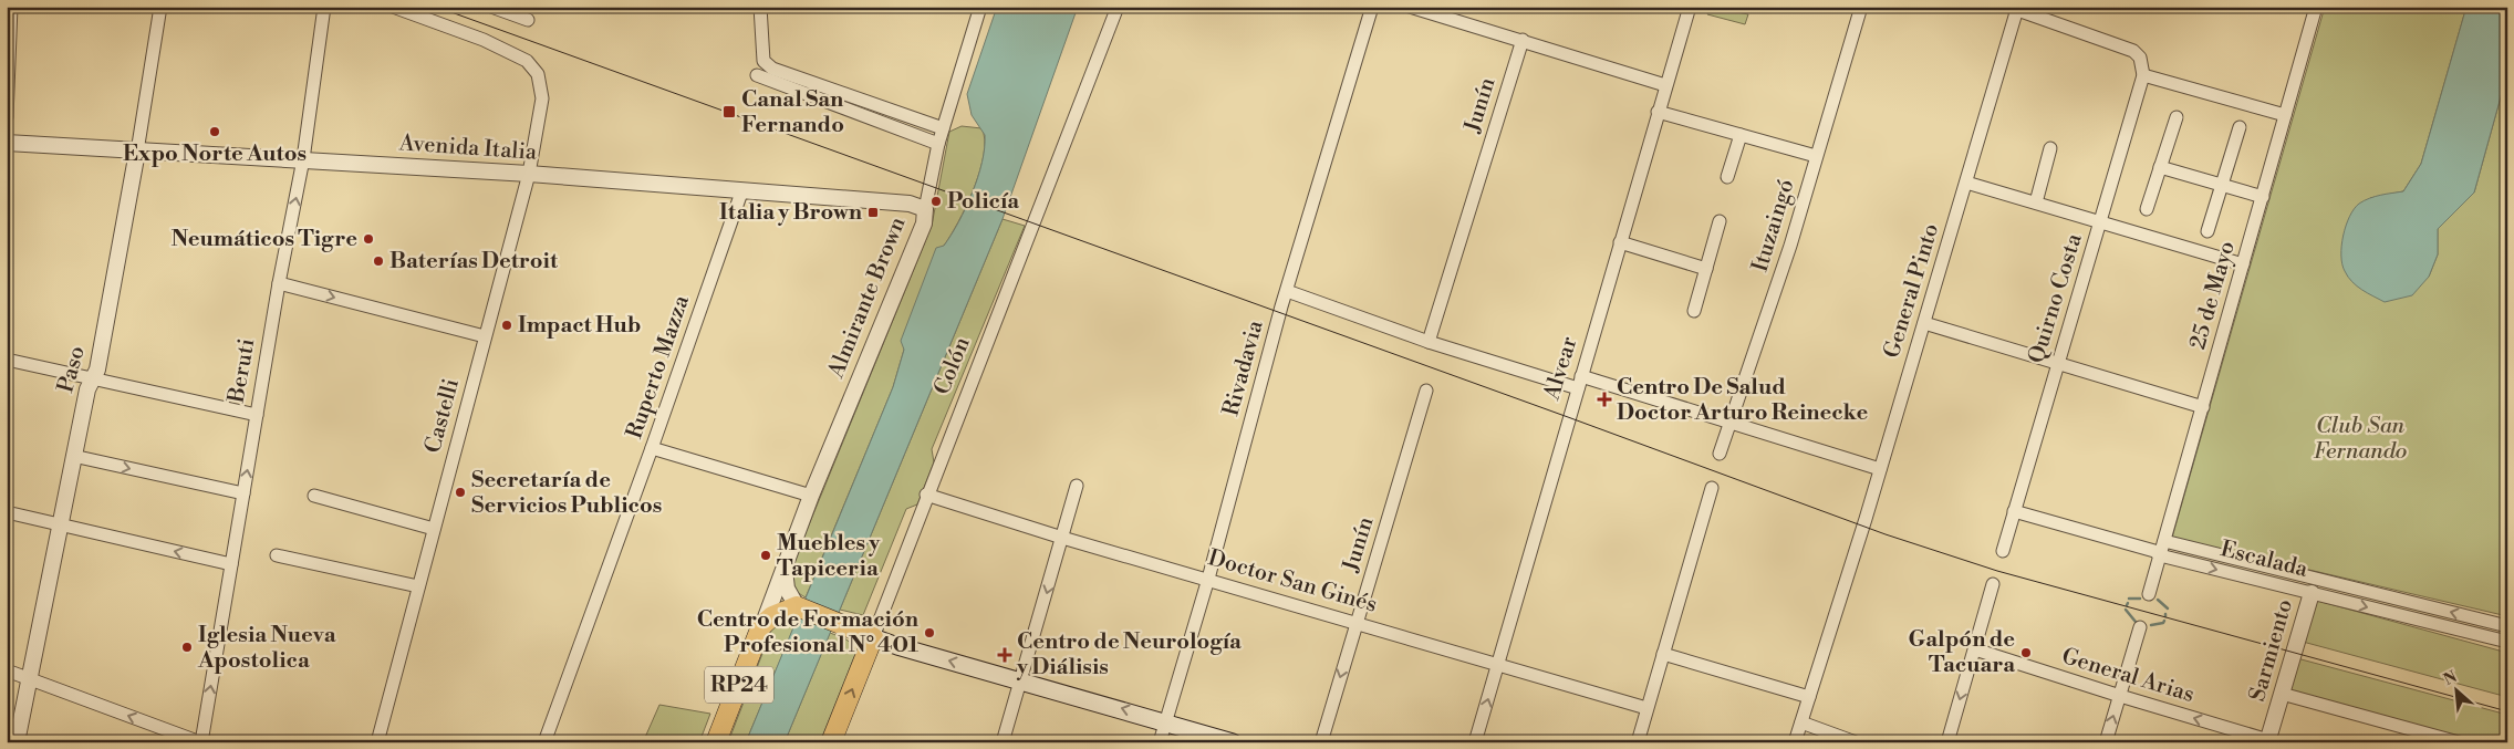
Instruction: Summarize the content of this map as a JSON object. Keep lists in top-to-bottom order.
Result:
{
  "streets": {
    "main road": ["Almirante Brown", "Colón", "RP24"],
    "street": [
      "Junín",
      "Avenida Italia",
      "Ituzaingó",
      "General Pinto",
      "25 de Mayo",
      "Quirno Costa",
      "Ruperto Mazza",
      "Rivadavia",
      "Alvear",
      "Paso",
      "Beruti",
      "Castelli",
      "Escalada",
      "Doctor San Ginés",
      "Sarmiento",
      "General Arias"
    ]
  },
  "crossings": [
    ["Junín", "Doctor San Ginés"],
    ["Avenida Italia", "Almirante Brown"],
    ["Avenida Italia", "Ruperto Mazza"],
    ["Avenida Italia", "Paso"],
    ["Avenida Italia", "Beruti"],
    ["Avenida Italia", "Castelli"],
    ["General Pinto", "Quirno Costa"],
    ["25 de Mayo", "Escalada"],
    ["Quirno Costa", "Escalada"],
    ["Colón", "Doctor San Ginés"],
    ["Rivadavia", "Doctor San Ginés"],
    ["Alvear", "Doctor San Ginés"],
    ["Escalada", "Sarmiento"],
    ["Sarmiento", "General Arias"]
  ],
  "one_way": ["Beruti", "General Arias"],
  "parks": ["Club San Fernando"],
  "places": {
    "transit": ["Canal San Fernando", "Italia y Brown"],
    "other": [
      "Expo Norte Autos",
      "Policía",
      "Neumáticos Tigre",
      "Baterías Detroit",
      "Impact Hub",
      "Secretaría de Servicios Publicos",
      "Muebles y Tapiceria",
      "Centro de Formación Profesional N° 401",
      "Iglesia Nueva Apostolica",
      "Galpón de Tacuara"
    ],
    "health": ["Centro De Salud Doctor Arturo Reinecke", "Centro de Neurología y Diálisis"]
  },
  "north": "top left"
}
